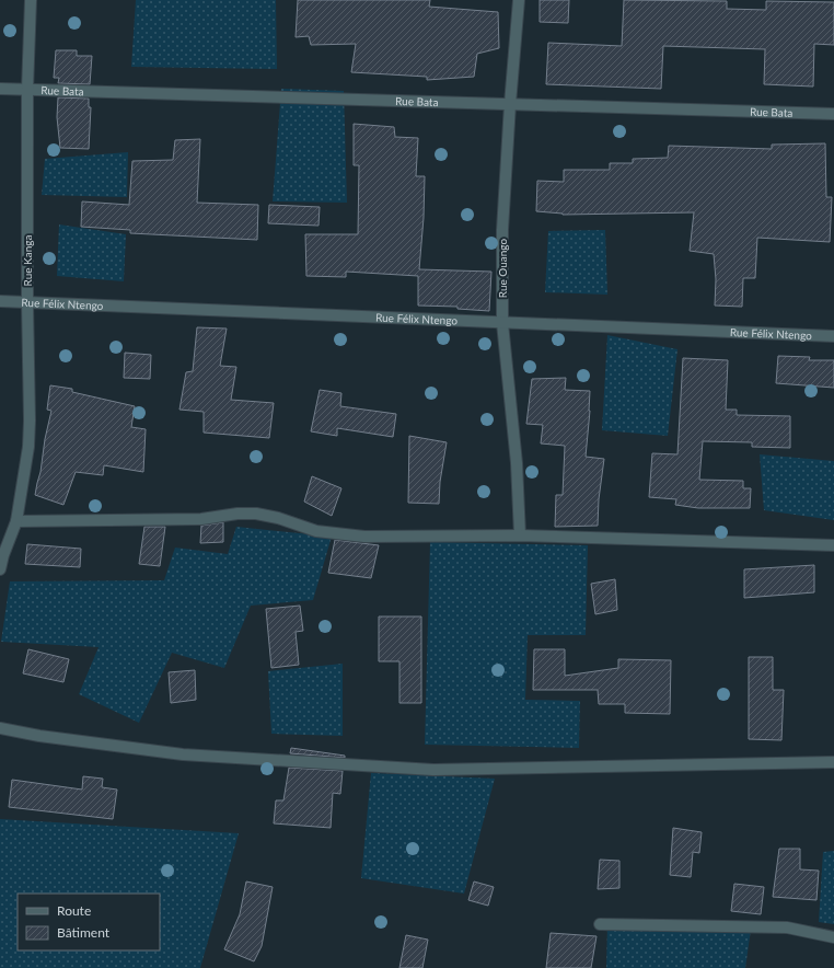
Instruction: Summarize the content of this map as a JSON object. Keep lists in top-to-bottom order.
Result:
{
  "streets": {
    "street": [
      "Rue Bata",
      "Rue Kanga",
      "Rue Ouango",
      "Rue Félix Ntengo"
    ]
  },
  "crossings": [
    ["Rue Bata", "Rue Kanga"],
    ["Rue Bata", "Rue Ouango"],
    ["Rue Kanga", "Rue Félix Ntengo"],
    ["Rue Ouango", "Rue Félix Ntengo"]
  ],
  "legend": ["Route", "Bâtiment"]
}
